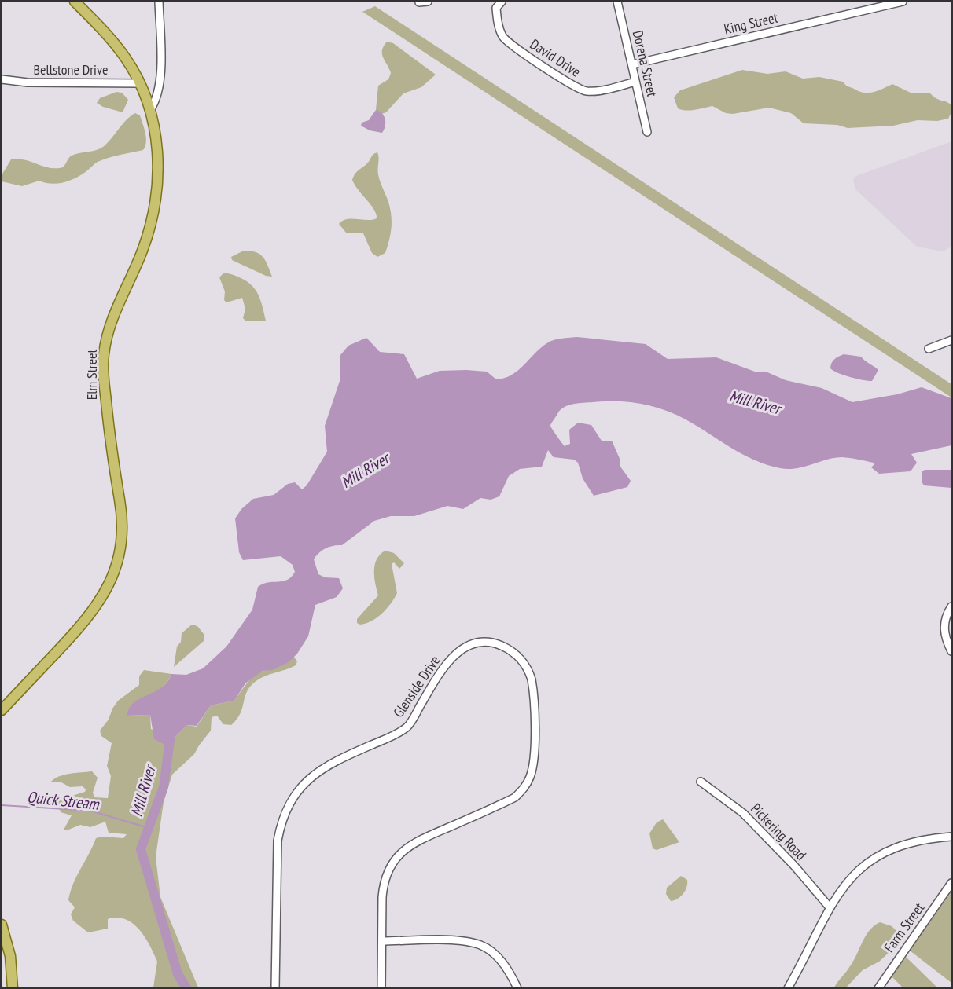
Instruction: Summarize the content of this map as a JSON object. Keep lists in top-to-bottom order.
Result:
{
  "streets": {
    "main road": ["Elm Street"],
    "street": [
      "King Street",
      "David Drive",
      "Dorena Street",
      "Bellstone Drive",
      "Glenside Drive",
      "Pickering Road",
      "Farm Street"
    ]
  },
  "crossings": [
    ["King Street", "Dorena Street"],
    ["David Drive", "Dorena Street"],
    ["Bellstone Drive", "Elm Street"]
  ],
  "water": ["Mill River", "Quick Stream"]
}
